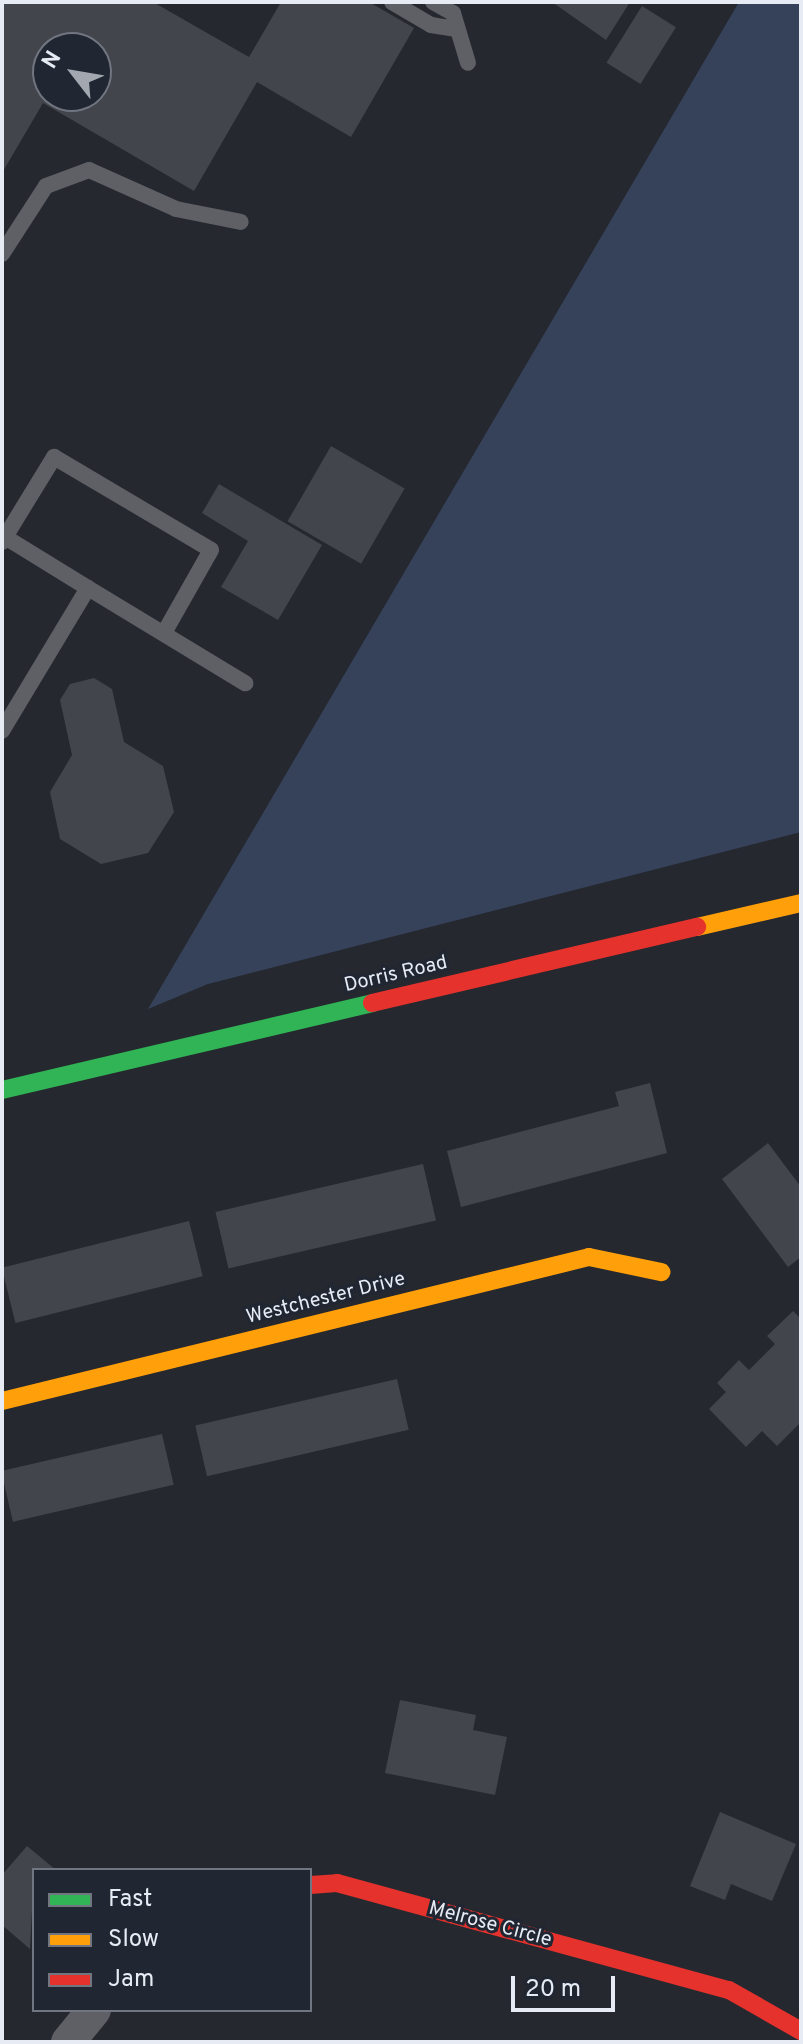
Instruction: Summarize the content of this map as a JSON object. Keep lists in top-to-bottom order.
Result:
{
  "streets": {
    "street": ["Dorris Road", "Westchester Drive", "Melrose Circle"]
  },
  "legend": ["Fast", "Slow", "Jam"],
  "scale_bar": "20 m",
  "north": "top left"
}
